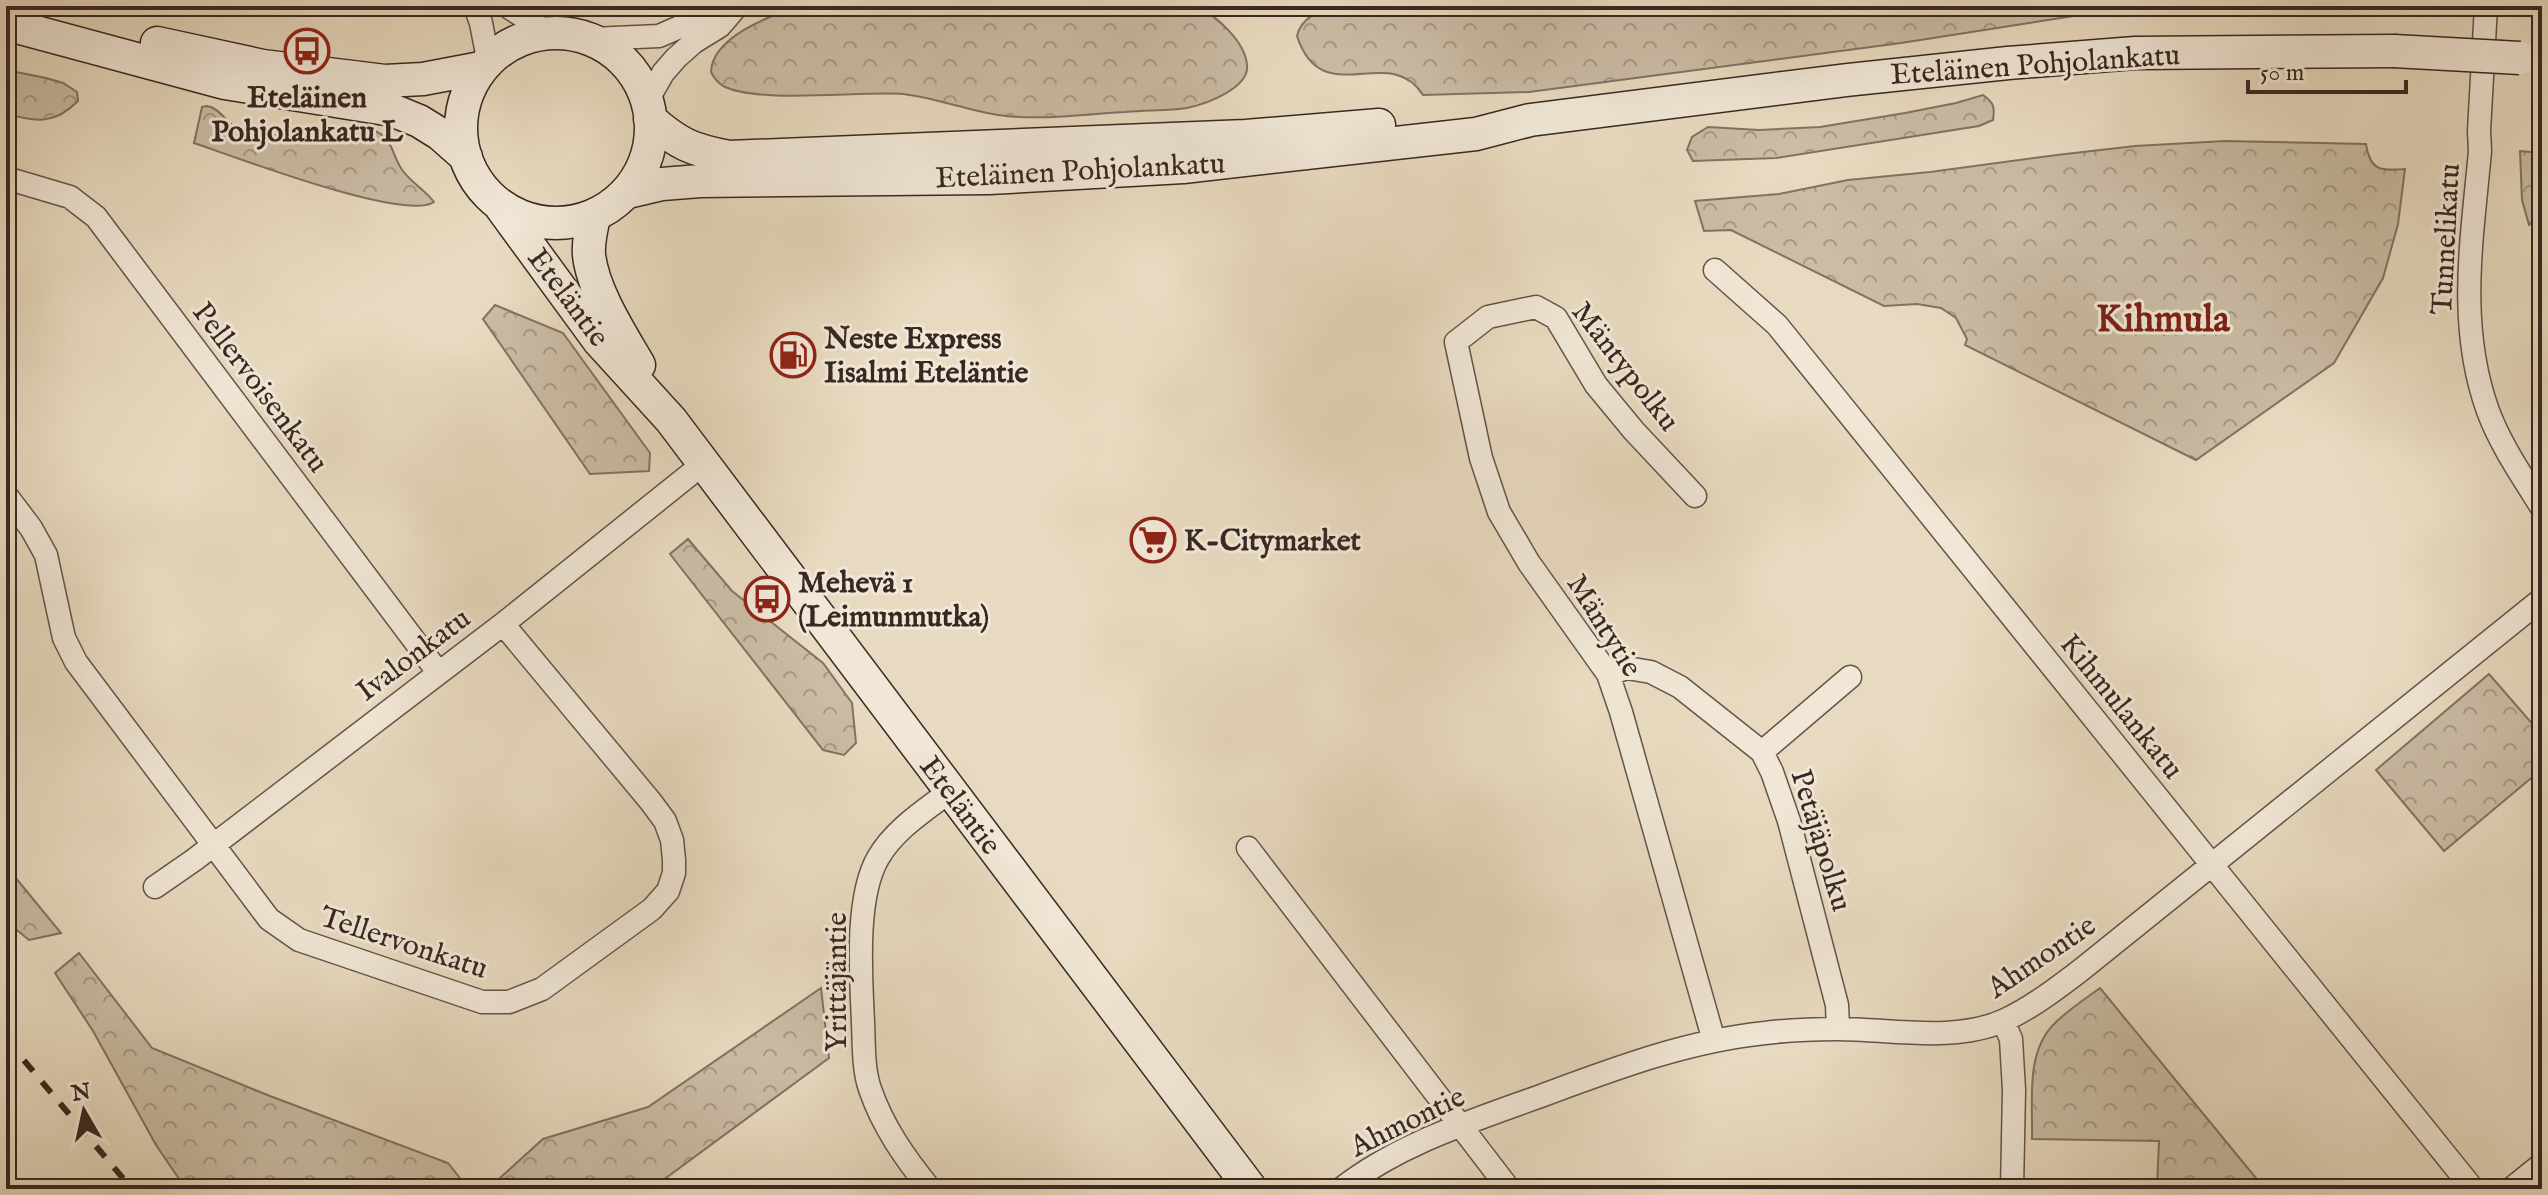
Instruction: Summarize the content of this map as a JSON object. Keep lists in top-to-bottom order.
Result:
{
  "streets": {
    "main road": ["Eteläinen Pohjolankatu", "Eteläntie"],
    "street": [
      "Tunnelikatu",
      "Mäntypolku",
      "Pellervoisenkatu",
      "Mäntytie",
      "Ivalonkatu",
      "Kihmulankatu",
      "Petäjäpolku",
      "Tellervonkatu",
      "Ahmontie",
      "Yrittäjäntie"
    ]
  },
  "crossings": [
    ["Eteläinen Pohjolankatu", "Eteläntie"],
    ["Eteläntie", "Ivalonkatu"],
    ["Eteläntie", "Yrittäjäntie"],
    ["Mäntypolku", "Mäntytie"],
    ["Pellervoisenkatu", "Ivalonkatu"],
    ["Mäntytie", "Petäjäpolku"],
    ["Mäntytie", "Ahmontie"],
    ["Ivalonkatu", "Tellervonkatu"],
    ["Kihmulankatu", "Ahmontie"],
    ["Petäjäpolku", "Ahmontie"]
  ],
  "districts": ["Kihmula"],
  "places": {
    "bus stop": ["Eteläinen Pohjolankatu L", "Mehevä 1 (Leimunmutka)"],
    "fuel station": ["Neste Express Iisalmi Eteläntie"],
    "supermarket": ["K-Citymarket"]
  },
  "scale_bar": "50 m",
  "north": "top"
}
